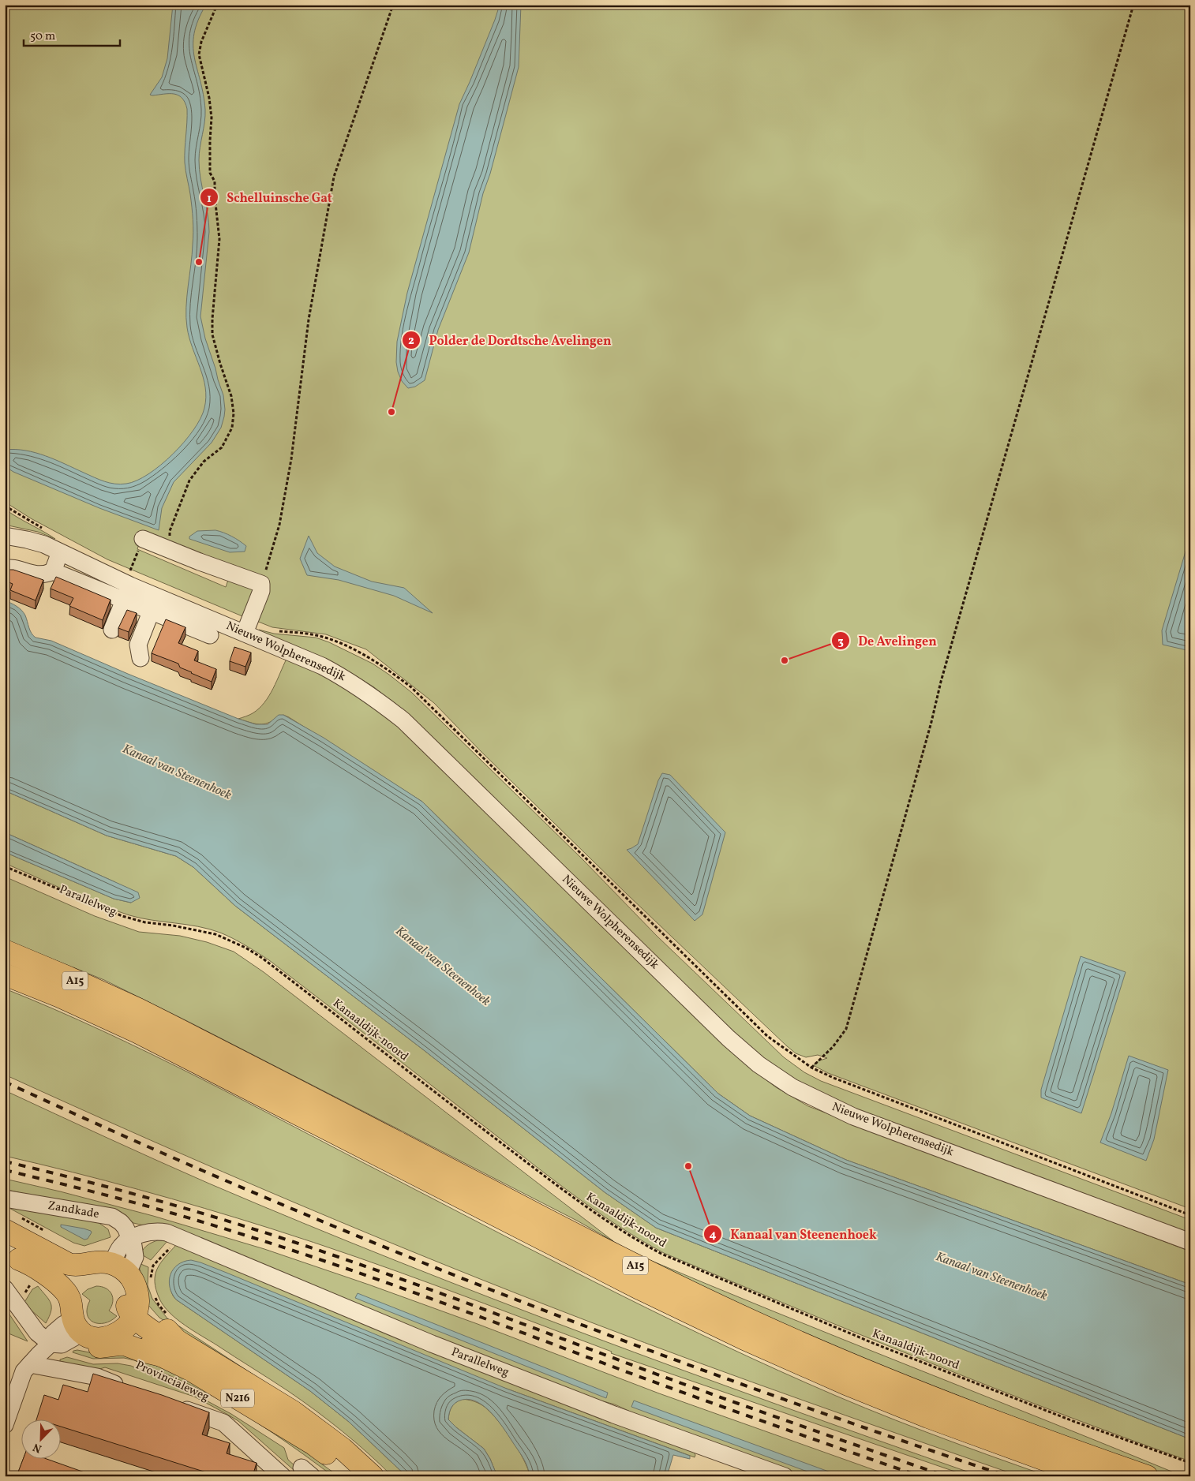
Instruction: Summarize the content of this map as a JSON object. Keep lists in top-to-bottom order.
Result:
{
  "streets": {
    "main road": ["A15", "Provincialeweg", "N216"],
    "street": ["Nieuwe Wolpherensedijk", "Parallelweg", "Zandkade"],
    "path": ["Kanaaldijk-noord"]
  },
  "crossings": [
    ["Parallelweg", "Kanaaldijk-noord"],
    ["Parallelweg", "Zandkade"],
    ["Zandkade", "Provincialeweg"],
    ["Zandkade", "N216"],
    ["Provincialeweg", "N216"]
  ],
  "water": ["Kanaal van Steenenhoek"],
  "places": [
    "Schelluinsche Gat",
    "Polder de Dordtsche Avelingen",
    "De Avelingen",
    "Kanaal van Steenenhoek"
  ],
  "scale_bar": "50 m",
  "north": "bottom left"
}
